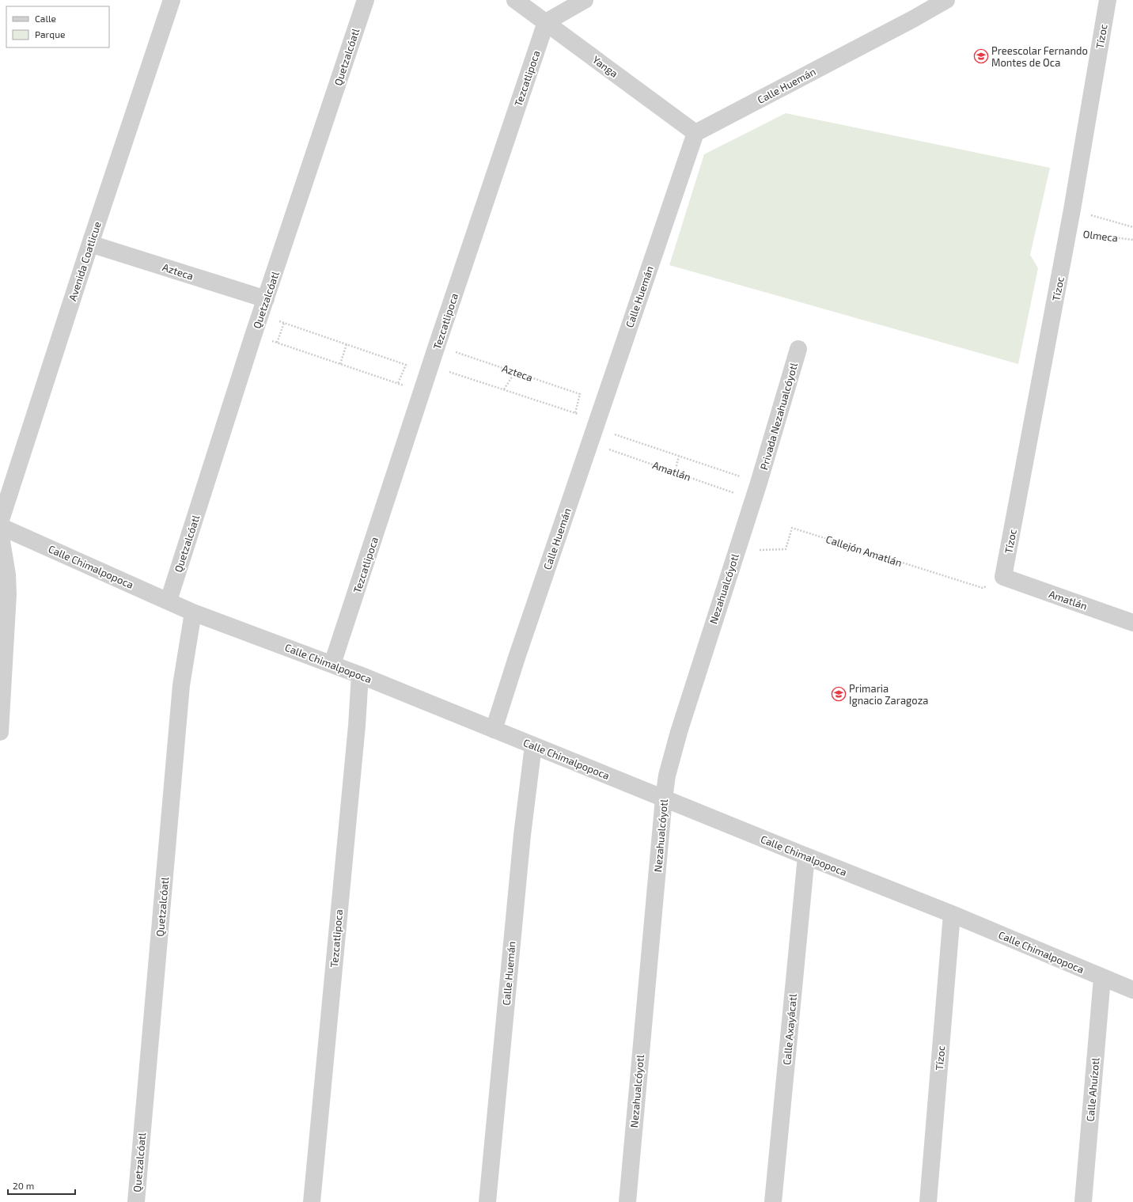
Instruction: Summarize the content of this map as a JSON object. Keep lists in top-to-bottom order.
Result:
{
  "streets": {
    "street": [
      "Tízoc",
      "Quetzalcóatl",
      "Yanga",
      "Tezcatlipoca",
      "Calle Huemán",
      "Avenida Coatlicue",
      "Azteca",
      "Privada Nezahualcóyotl",
      "Amatlán",
      "Calle Chimalpopoca",
      "Nezahualcóyotl",
      "Calle Axayácatl",
      "Calle Ahuízotl"
    ],
    "path": ["Olmeca", "Callejón Amatlán"]
  },
  "crossings": [
    ["Tízoc", "Olmeca"],
    ["Tízoc", "Amatlán"],
    ["Tízoc", "Callejón Amatlán"],
    ["Tízoc", "Calle Chimalpopoca"],
    ["Quetzalcóatl", "Azteca"],
    ["Quetzalcóatl", "Calle Chimalpopoca"],
    ["Yanga", "Tezcatlipoca"],
    ["Yanga", "Calle Huemán"],
    ["Tezcatlipoca", "Azteca"],
    ["Tezcatlipoca", "Calle Chimalpopoca"],
    ["Calle Huemán", "Azteca"],
    ["Calle Huemán", "Amatlán"],
    ["Calle Huemán", "Calle Chimalpopoca"],
    ["Avenida Coatlicue", "Azteca"],
    ["Azteca", "Amatlán"],
    ["Privada Nezahualcóyotl", "Amatlán"],
    ["Privada Nezahualcóyotl", "Nezahualcóyotl"],
    ["Amatlán", "Callejón Amatlán"],
    ["Amatlán", "Nezahualcóyotl"],
    ["Callejón Amatlán", "Nezahualcóyotl"],
    ["Calle Chimalpopoca", "Nezahualcóyotl"],
    ["Calle Chimalpopoca", "Calle Axayácatl"],
    ["Calle Chimalpopoca", "Calle Ahuízotl"]
  ],
  "places": {
    "school or university": ["Preescolar Fernando Montes de Oca", "Primaria Ignacio Zaragoza"]
  },
  "legend": ["Calle", "Parque"],
  "scale_bar": "20 m"
}
